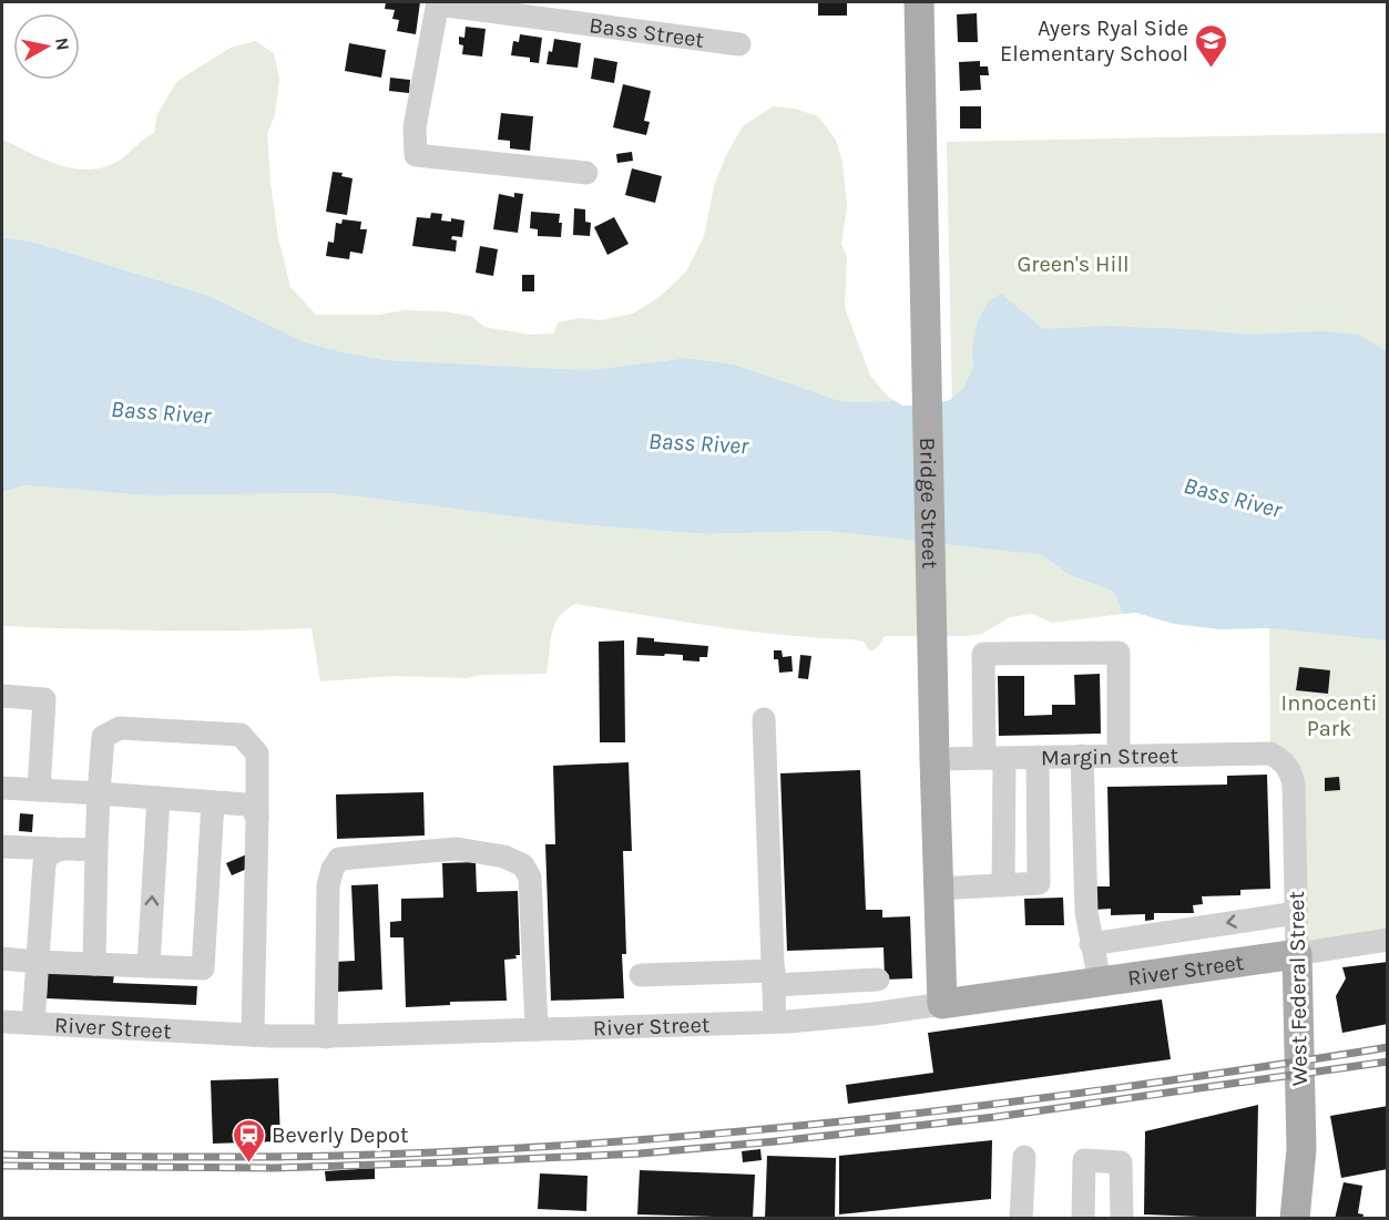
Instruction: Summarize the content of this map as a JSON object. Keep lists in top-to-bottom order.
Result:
{
  "streets": {
    "main road": ["Bridge Street", "River Street", "West Federal Street"],
    "street": ["Bass Street", "Margin Street"]
  },
  "crossings": [
    ["Bridge Street", "Margin Street"],
    ["Bridge Street", "River Street"],
    ["Margin Street", "West Federal Street"],
    ["River Street", "West Federal Street"]
  ],
  "water": ["Bass River"],
  "parks": ["Green's Hill", "Innocenti Park"],
  "places": {
    "school or university": ["Ayers Ryal Side Elementary School"],
    "station": ["Beverly Depot"]
  },
  "north": "right"
}
